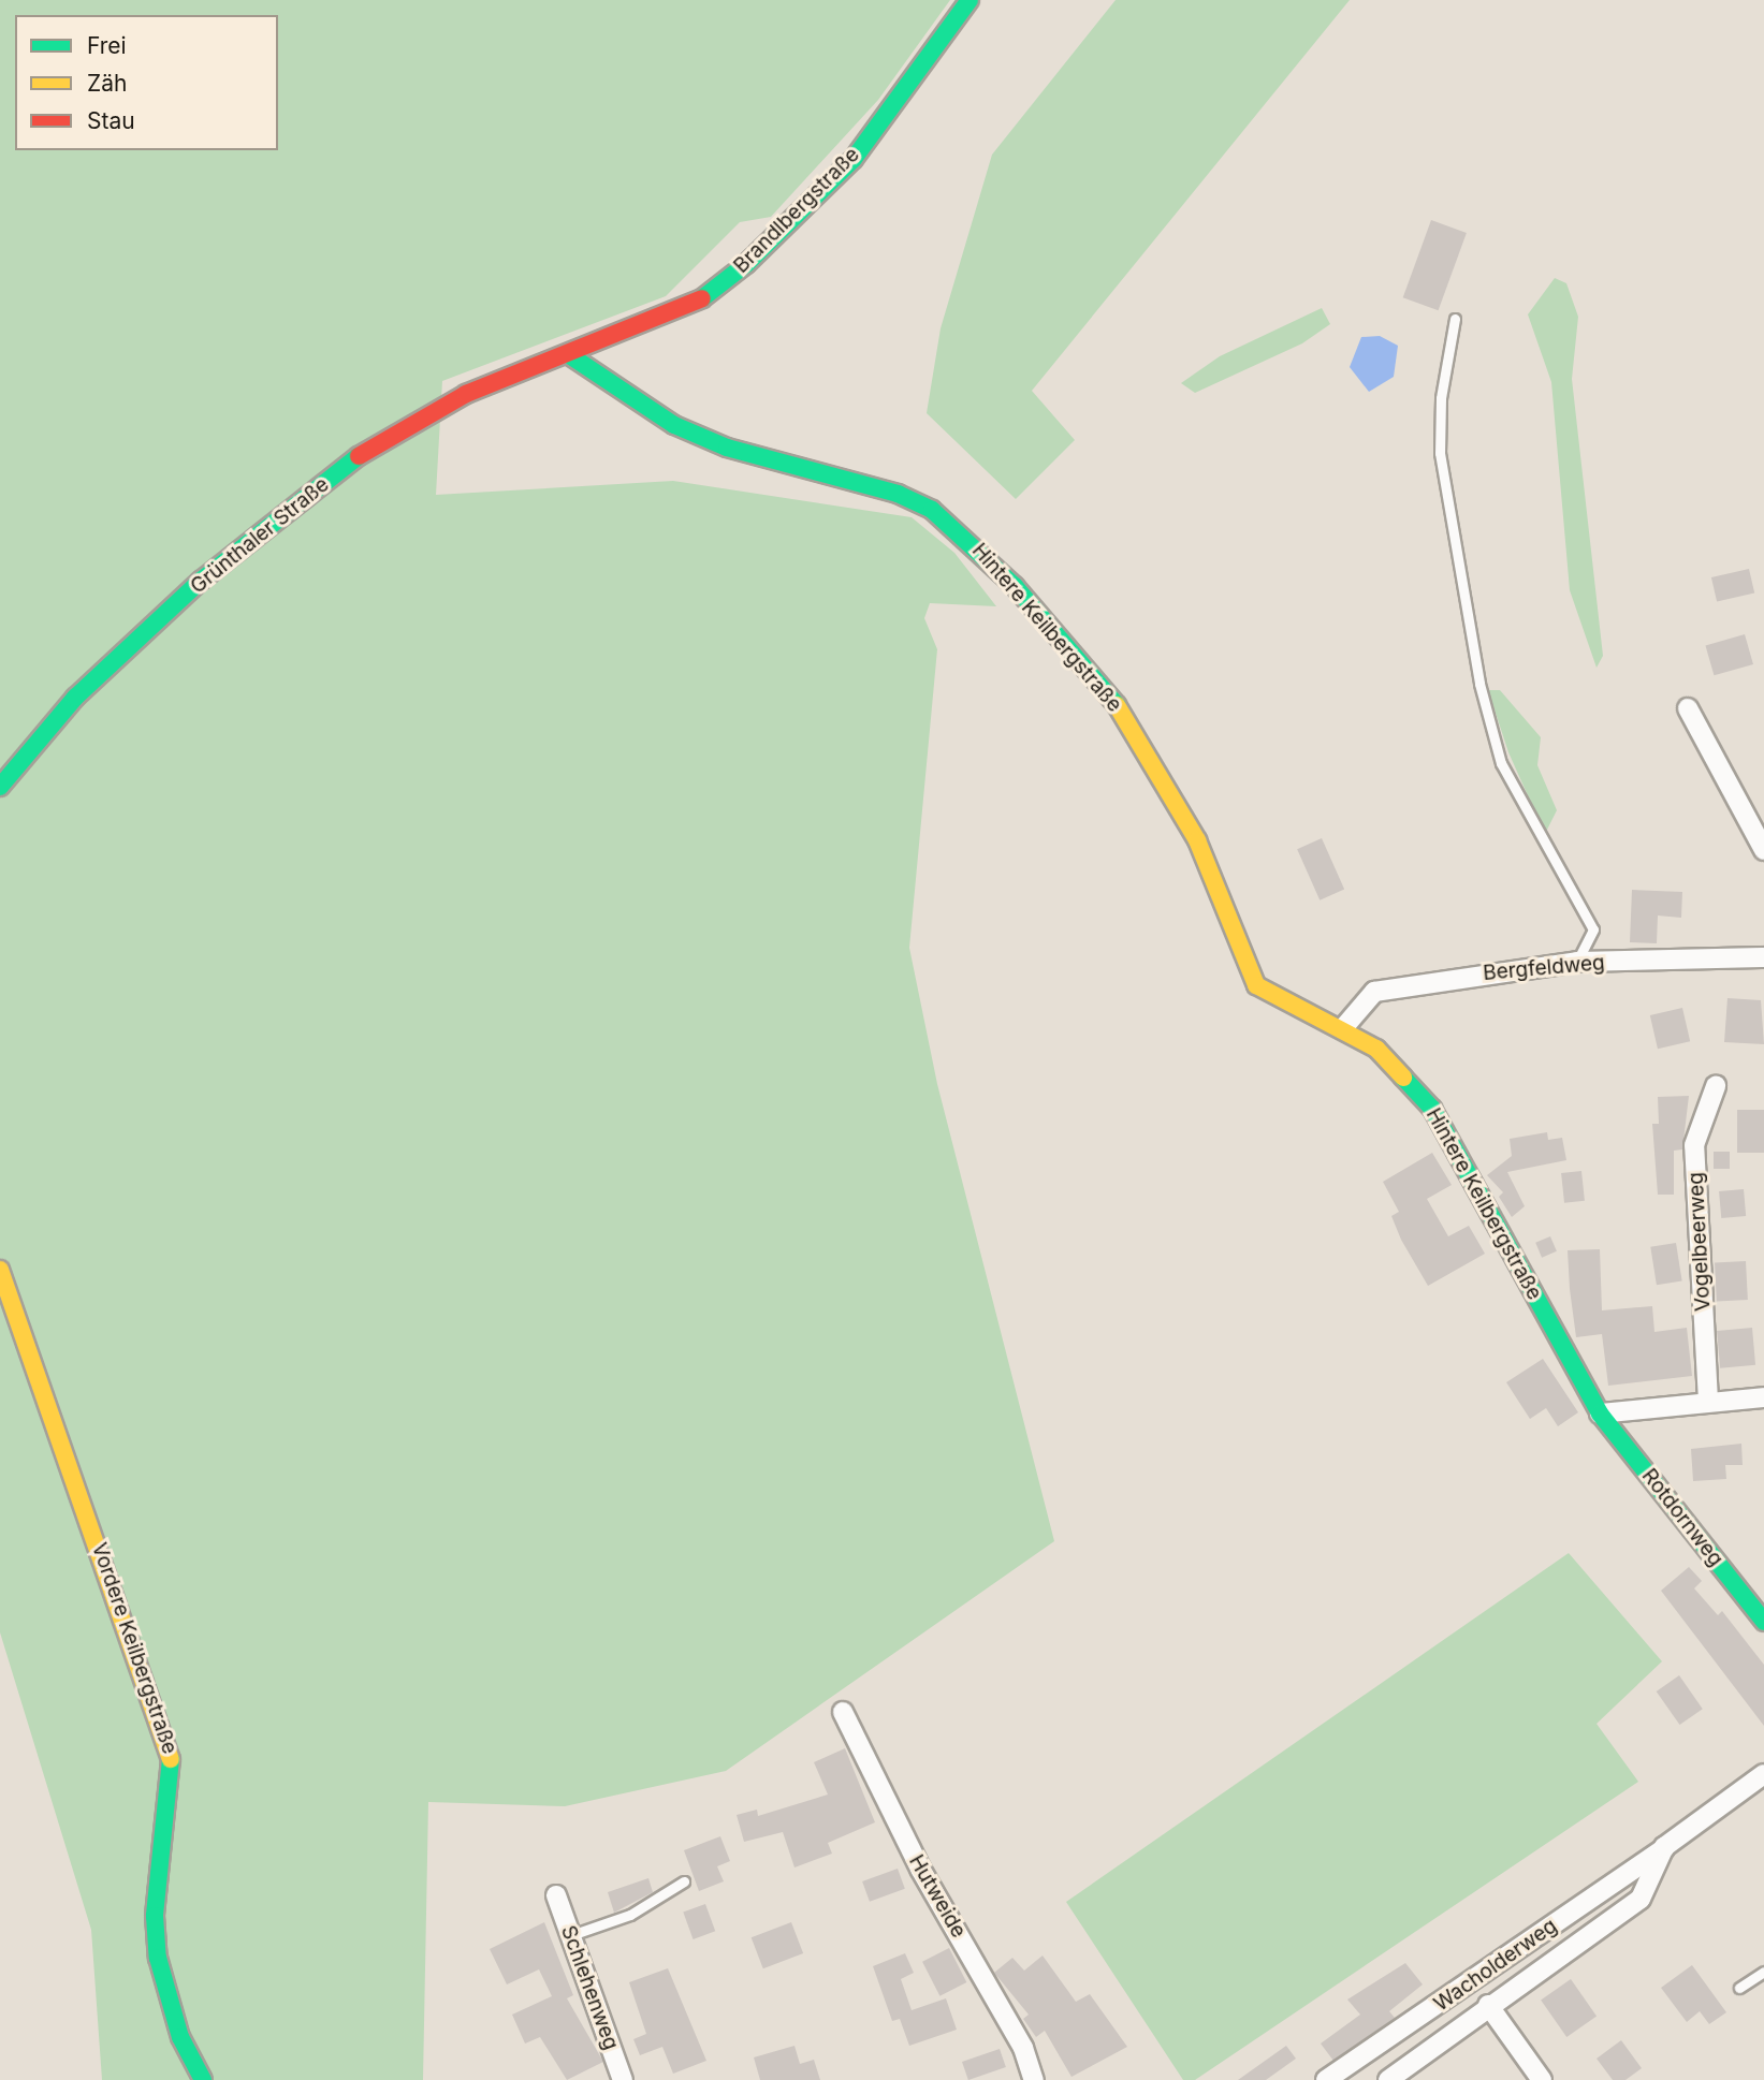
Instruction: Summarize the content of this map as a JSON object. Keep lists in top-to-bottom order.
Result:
{
  "streets": {
    "street": [
      "Brandlbergstraße",
      "Grünthaler Straße",
      "Hintere Keilbergstraße",
      "Bergfeldweg",
      "Vogelbeerweg",
      "Rotdornweg",
      "Vordere Keilbergstraße",
      "Hutweide",
      "Wacholderweg",
      "Schlehenweg"
    ]
  },
  "crossings": [
    ["Brandlbergstraße", "Grünthaler Straße"],
    ["Brandlbergstraße", "Hintere Keilbergstraße"],
    ["Grünthaler Straße", "Hintere Keilbergstraße"],
    ["Hintere Keilbergstraße", "Bergfeldweg"],
    ["Hintere Keilbergstraße", "Rotdornweg"]
  ],
  "legend": ["Frei", "Zäh", "Stau"]
}
